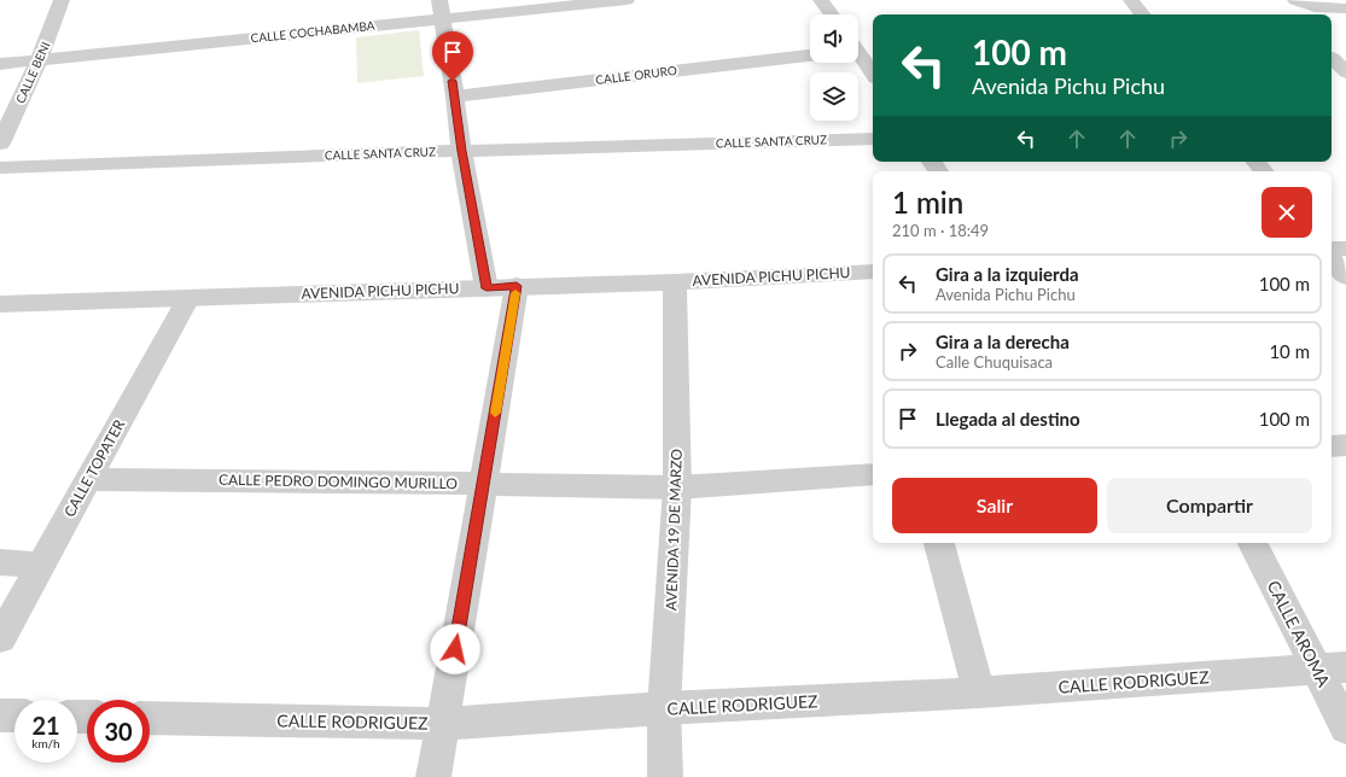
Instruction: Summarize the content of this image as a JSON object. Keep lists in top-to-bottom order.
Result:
{
  "streets": {
    "street": [
      "CALLE COCHABAMBA",
      "CALLE BENI",
      "CALLE ORURO",
      "CALLE SANTA CRUZ",
      "AVENIDA PICHU PICHU",
      "CALLE TOPATER",
      "CALLE PEDRO DOMINGO MURILLO",
      "AVENIDA 19 DE MARZO",
      "CALLE AROMA",
      "CALLE RODRIGUEZ"
    ]
  },
  "crossings": [
    ["CALLE COCHABAMBA", "CALLE BENI"],
    ["AVENIDA PICHU PICHU", "CALLE TOPATER"],
    ["AVENIDA PICHU PICHU", "AVENIDA 19 DE MARZO"],
    ["CALLE TOPATER", "CALLE PEDRO DOMINGO MURILLO"],
    ["CALLE PEDRO DOMINGO MURILLO", "AVENIDA 19 DE MARZO"],
    ["AVENIDA 19 DE MARZO", "CALLE RODRIGUEZ"],
    ["CALLE AROMA", "CALLE RODRIGUEZ"]
  ],
  "page": {
    "turn": ["100 m", "Avenida Pichu Pichu"],
    "heading": ["1 min", "210 m · 18:49"],
    "list": [
      {
        "name": "Gira a la izquierda",
        "note": "Avenida Pichu Pichu",
        "value": "100 m"
      },
      {
        "name": "Gira a la derecha",
        "note": "Calle Chuquisaca",
        "value": "10 m"
      },
      {
        "name": "Llegada al destino",
        "value": "100 m"
      }
    ],
    "buttons": ["Salir", "Compartir"],
    "speed": "21 km/h",
    "limit": "30"
  }
}
